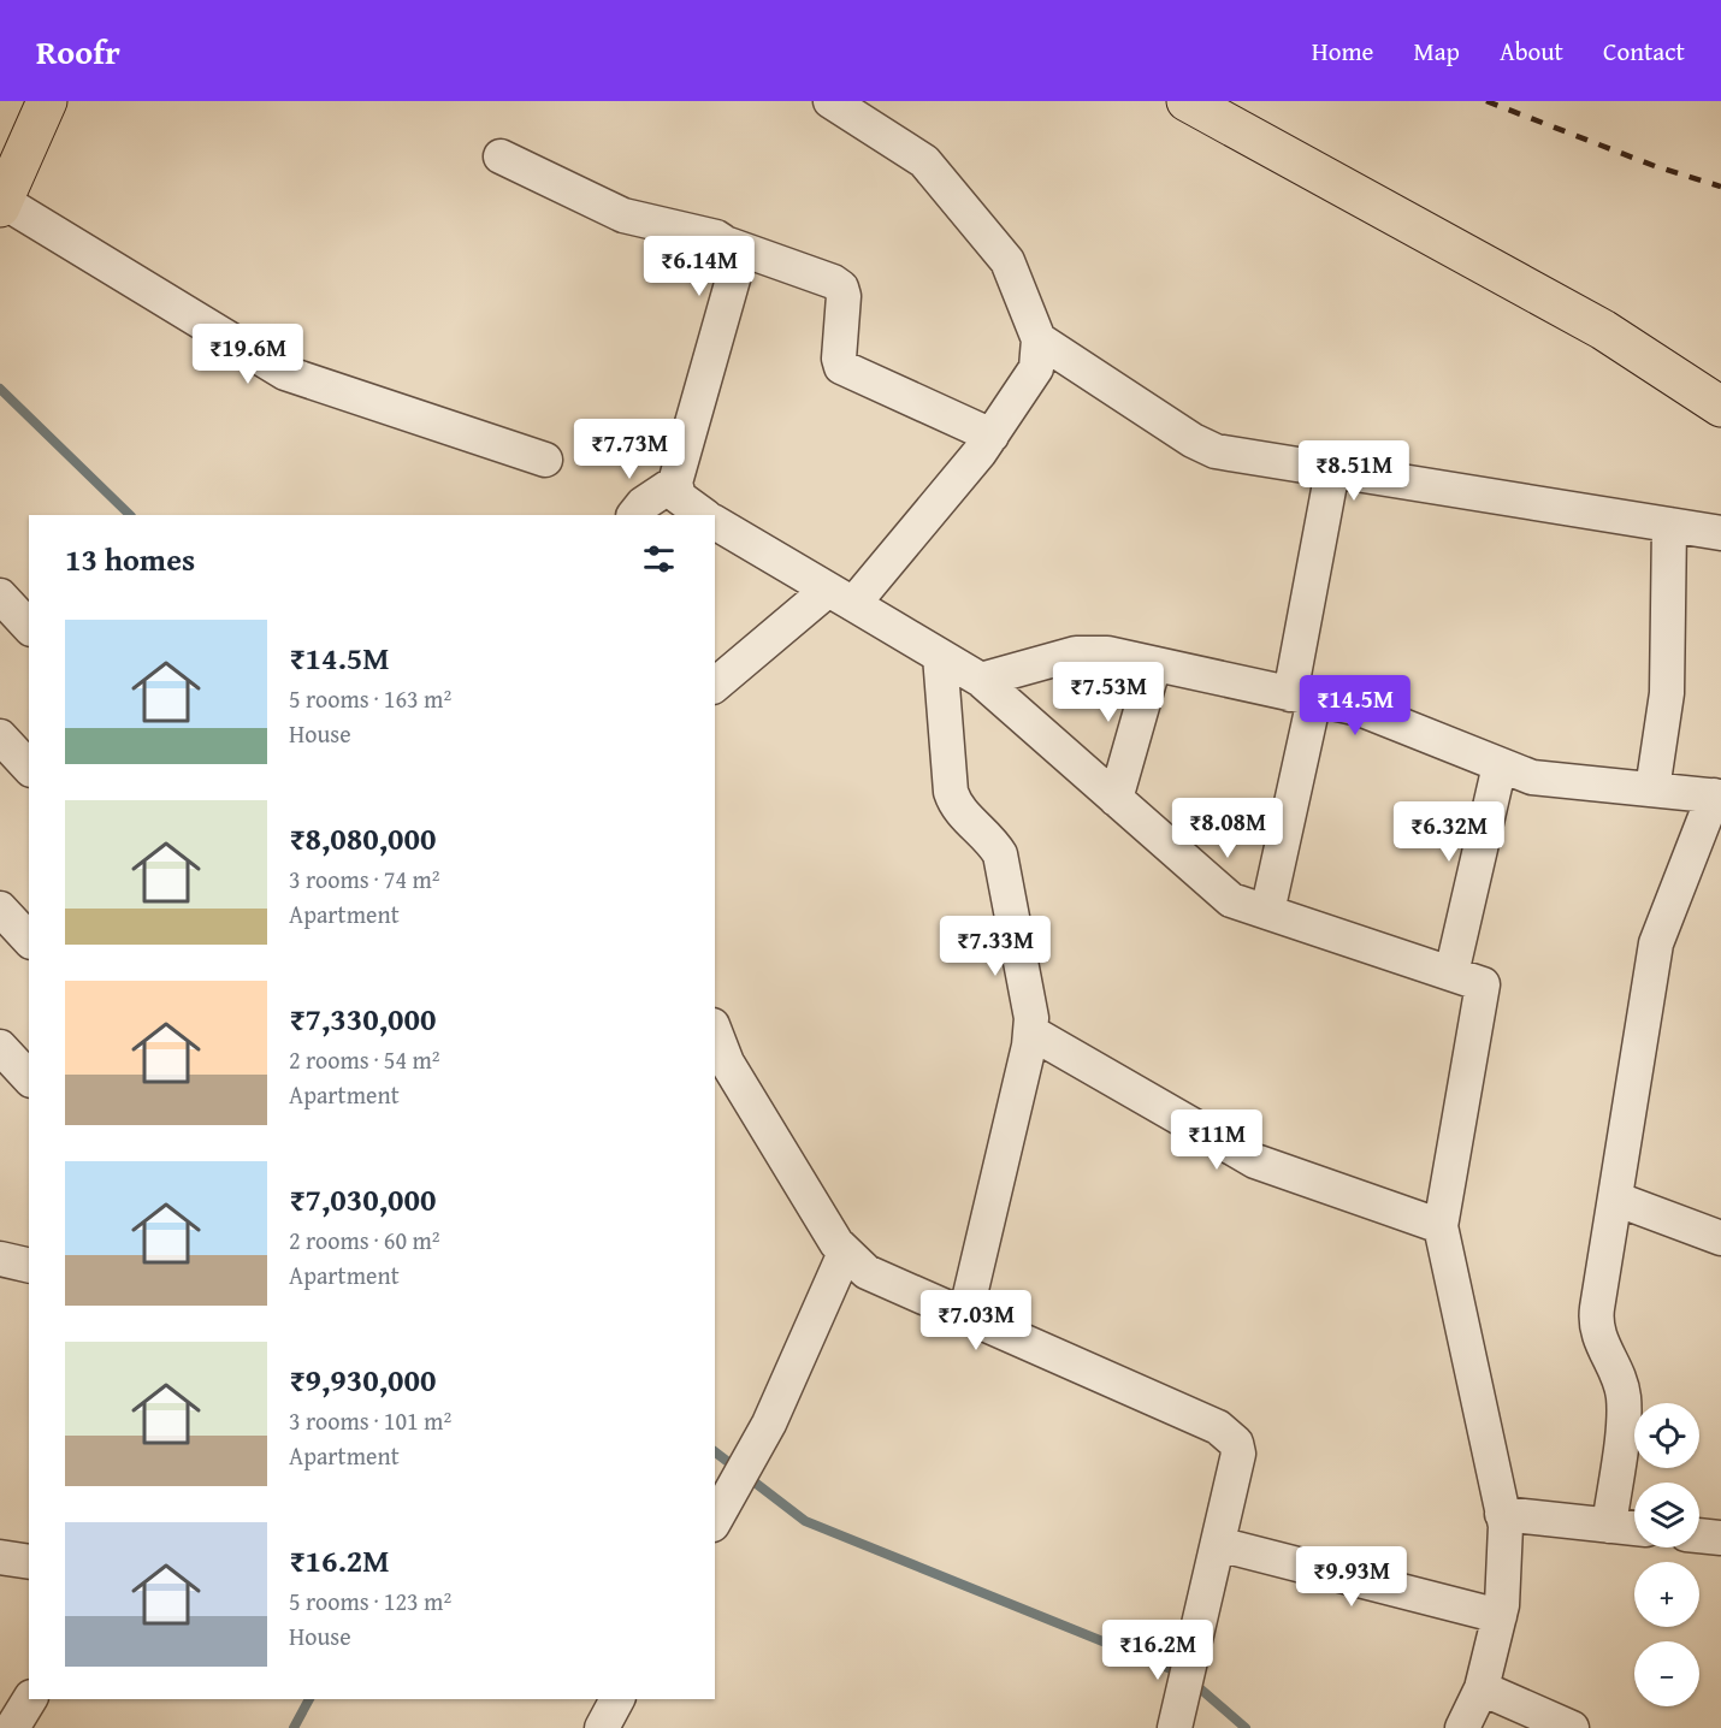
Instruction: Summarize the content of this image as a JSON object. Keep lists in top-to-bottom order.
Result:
{
  "page": {
    "header": "Roofr",
    "nav": [
      "Home",
      "Map",
      "About",
      "Contact"
    ],
    "price": [
      "₹6.14M",
      "₹19.6M",
      "₹7.73M",
      "₹8.51M",
      "₹7.53M",
      "₹14.5M",
      "₹8.08M",
      "₹6.32M",
      "₹7.33M",
      "₹11M",
      "₹7.03M",
      "₹9.93M",
      "₹16.2M"
    ],
    "heading": "13 homes",
    "list": [
      {
        "name": "₹14.5M",
        "note": "5 rooms · 163 m² · House"
      },
      {
        "name": "₹8,080,000",
        "note": "3 rooms · 74 m² · Apartment"
      },
      {
        "name": "₹7,330,000",
        "note": "2 rooms · 54 m² · Apartment"
      },
      {
        "name": "₹7,030,000",
        "note": "2 rooms · 60 m² · Apartment"
      },
      {
        "name": "₹9,930,000",
        "note": "3 rooms · 101 m² · Apartment"
      },
      {
        "name": "₹16.2M",
        "note": "5 rooms · 123 m² · House"
      }
    ],
    "map_buttons": ["+", "−"]
  }
}
